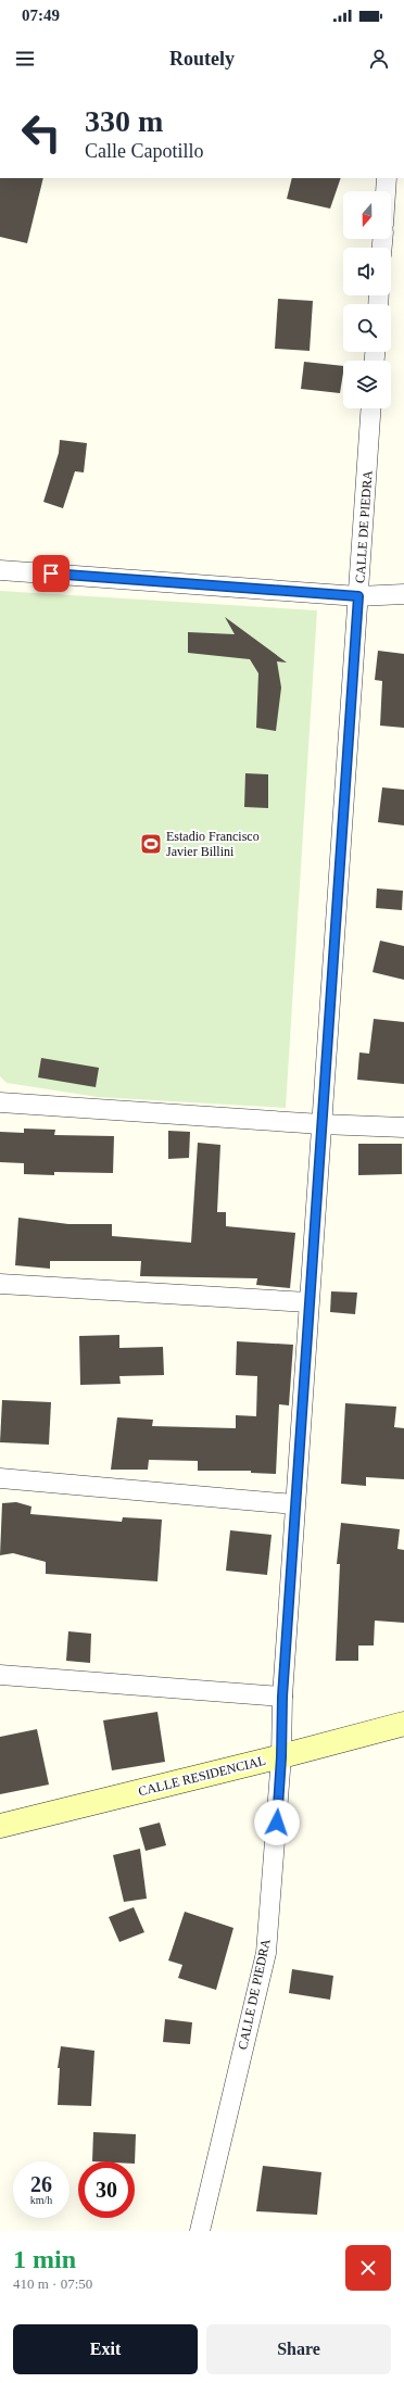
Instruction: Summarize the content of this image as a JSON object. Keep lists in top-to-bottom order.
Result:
{
  "streets": {
    "main road": ["CALLE RESIDENCIAL"],
    "street": ["CALLE DE PIEDRA"]
  },
  "crossings": [
    ["CALLE DE PIEDRA", "CALLE RESIDENCIAL"]
  ],
  "places": {
    "sports": ["Estadio Francisco Javier Billini"]
  },
  "north": "bottom",
  "page": {
    "status": "07:49",
    "header": "Routely",
    "turn": ["330 m", "Calle Capotillo"],
    "speed": "26 km/h",
    "limit": "30",
    "heading": ["1 min", "410 m · 07:50"],
    "buttons": ["Exit", "Share"]
  }
}
